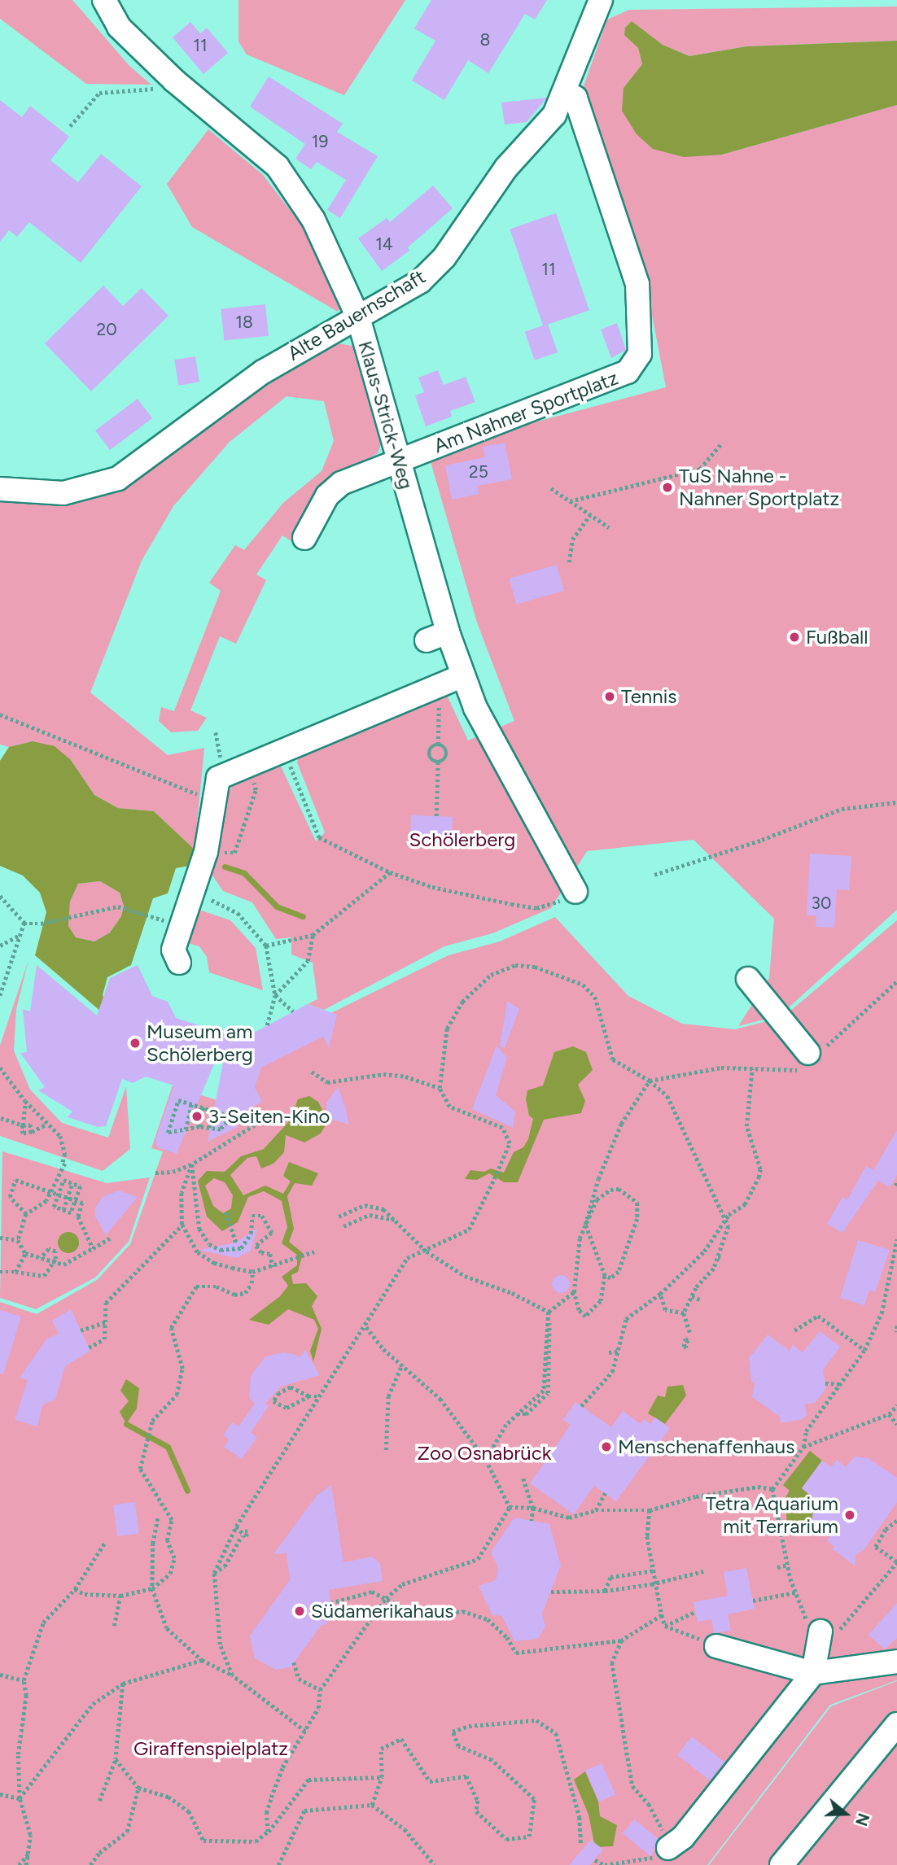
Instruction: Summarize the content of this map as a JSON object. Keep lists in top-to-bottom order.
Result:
{
  "streets": {
    "street": ["Alte Bauernschaft", "Am Nahner Sportplatz", "Klaus-Strick-Weg"]
  },
  "crossings": [
    ["Alte Bauernschaft", "Am Nahner Sportplatz"],
    ["Alte Bauernschaft", "Klaus-Strick-Weg"],
    ["Am Nahner Sportplatz", "Klaus-Strick-Weg"]
  ],
  "parks": ["Schölerberg", "Zoo Osnabrück", "Giraffenspielplatz"],
  "places": [
    "TuS Nahne - Nahner Sportplatz",
    "Fußball",
    "Tennis",
    "Museum am Schölerberg",
    "3-Seiten-Kino",
    "Menschenaffenhaus",
    "Tetra Aquarium mit Terrarium",
    "Südamerikahaus"
  ],
  "house_numbers": [
    "8",
    "11",
    "19",
    "14",
    "11",
    "18",
    "20",
    "25",
    "30"
  ],
  "north": "right"
}
